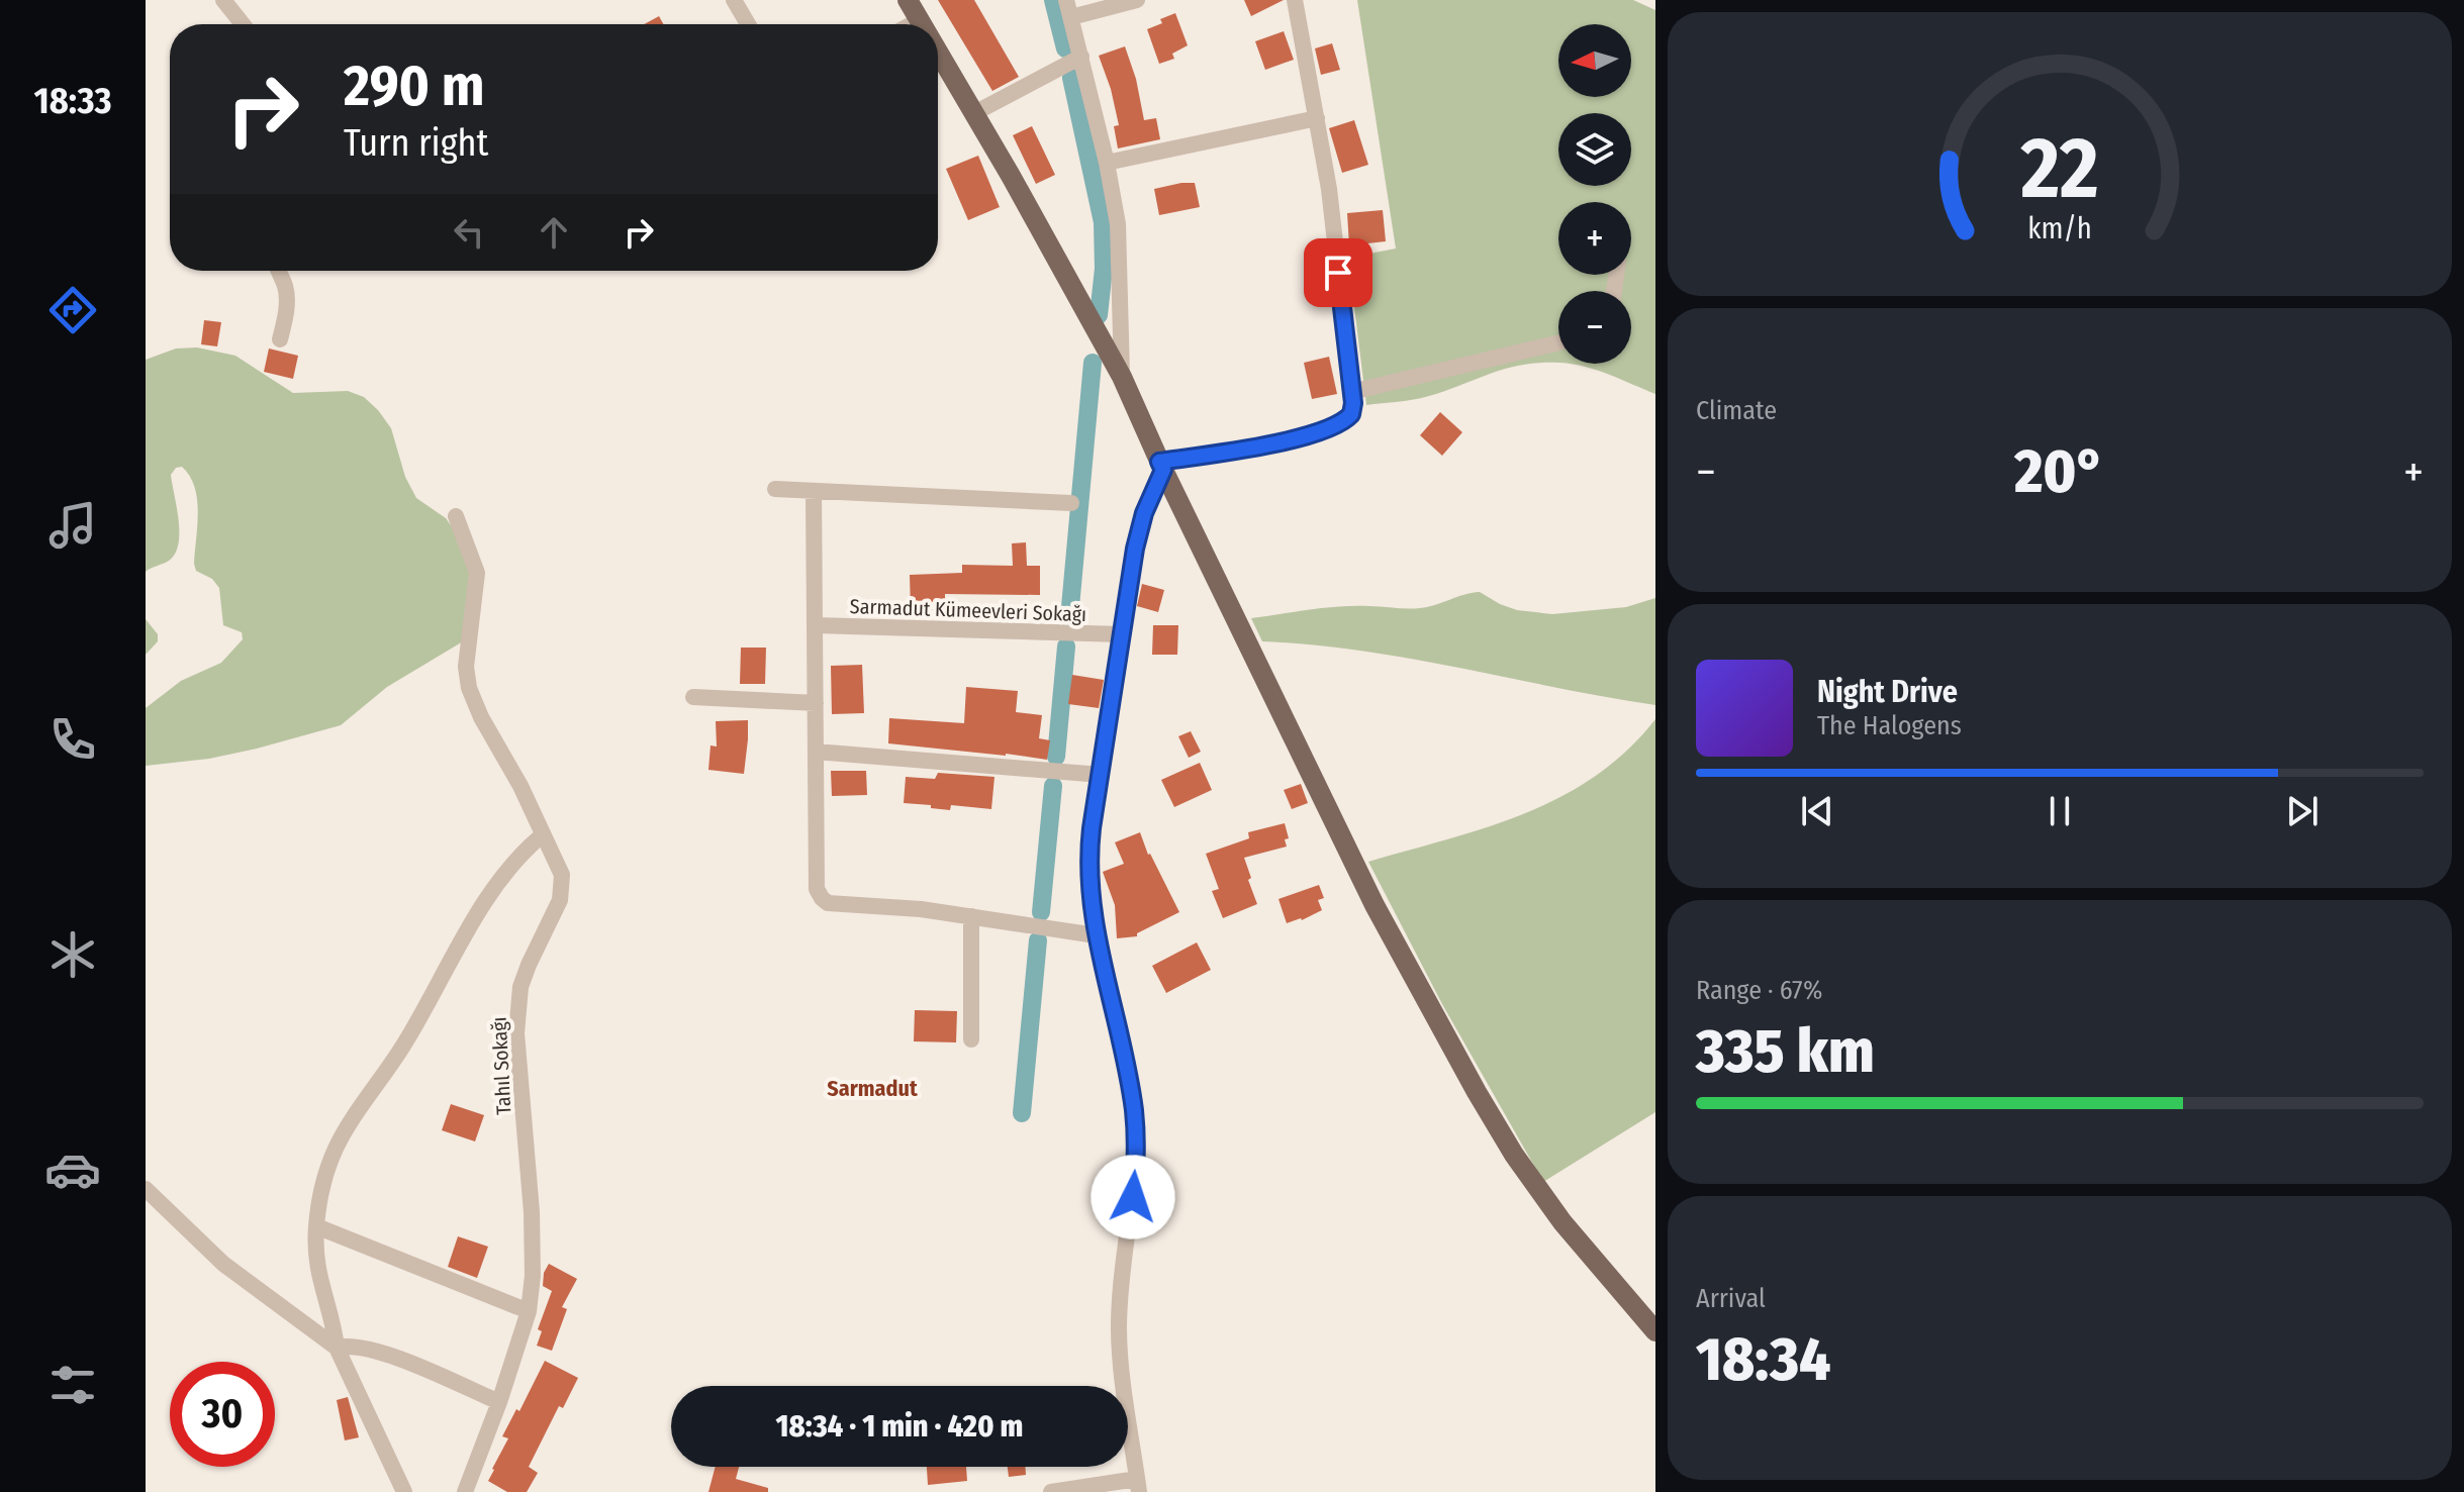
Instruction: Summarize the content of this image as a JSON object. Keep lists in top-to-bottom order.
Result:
{
  "streets": {
    "street": ["Sarmadut Kümeevleri Sokağı", "Tahıl Sokağı"]
  },
  "districts": ["Sarmadut"],
  "north": "left",
  "page": {
    "tabs": "18:33",
    "map_buttons": ["+", "−"],
    "turn": ["290 m", "Turn right"],
    "tile": [
      "Climate",
      ["Range · 67%", "335 km"],
      ["Arrival", "18:34"]
    ],
    "heat": ["−", "20°", "+"],
    "song": ["Night Drive", "The Halogens"],
    "limit": "30",
    "trip": "18:34 · 1 min · 420 m",
    "gauge": ["22", "km/h"]
  }
}
